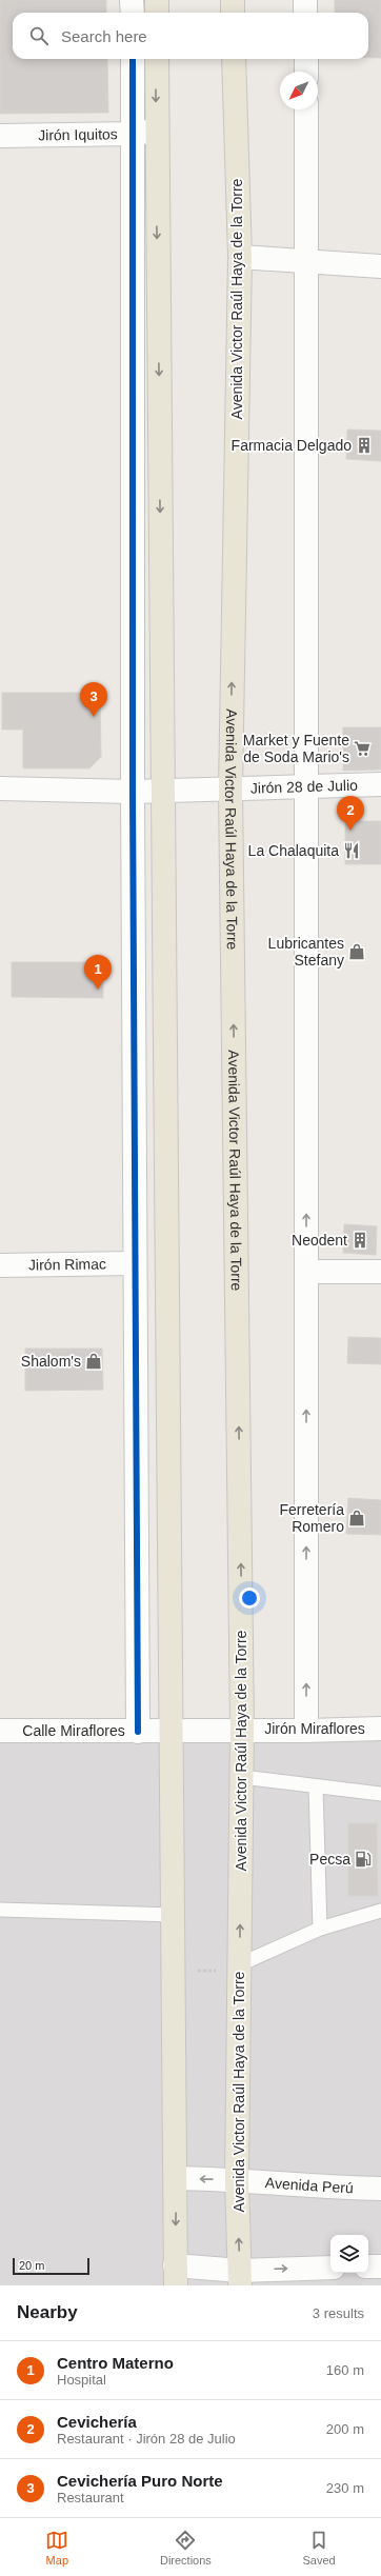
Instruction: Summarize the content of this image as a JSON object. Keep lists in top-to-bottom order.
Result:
{
  "streets": {
    "main road": ["Avenida Victor Raúl Haya de la Torre"],
    "street": [
      "Jirón Iquitos",
      "Jirón 28 de Julio",
      "Jirón Rimac",
      "Jirón Miraflores",
      "Calle Miraflores",
      "Avenida Perú"
    ]
  },
  "crossings": [
    ["Avenida Victor Raúl Haya de la Torre", "Jirón 28 de Julio"],
    ["Avenida Victor Raúl Haya de la Torre", "Jirón Miraflores"],
    ["Avenida Victor Raúl Haya de la Torre", "Avenida Perú"],
    ["Jirón Miraflores", "Calle Miraflores"]
  ],
  "places": {
    "building": ["Farmacia Delgado", "Neodent"],
    "supermarket": ["Market y Fuente de Soda Mario's"],
    "restaurant": ["La Chalaquita"],
    "shop": ["Lubricantes Stefany", "Shalom's", "Ferretería Romero"],
    "fuel station": ["Pecsa"]
  },
  "scale_bar": "20 m",
  "north": "bottom left",
  "page": {
    "search": "Search here",
    "pins": ["3", "2", "1"],
    "scale": "20 m",
    "heading": ["Nearby", "3 results"],
    "list": [
      {
        "mark": "1",
        "name": "Centro Materno",
        "note": "Hospital",
        "value": "160 m"
      },
      {
        "mark": "2",
        "name": "Cevichería",
        "note": "Restaurant · Jirón 28 de Julio",
        "value": "200 m"
      },
      {
        "mark": "3",
        "name": "Cevichería Puro Norte",
        "note": "Restaurant",
        "value": "230 m"
      }
    ],
    "nav": ["Map", "Directions", "Saved"]
  }
}
